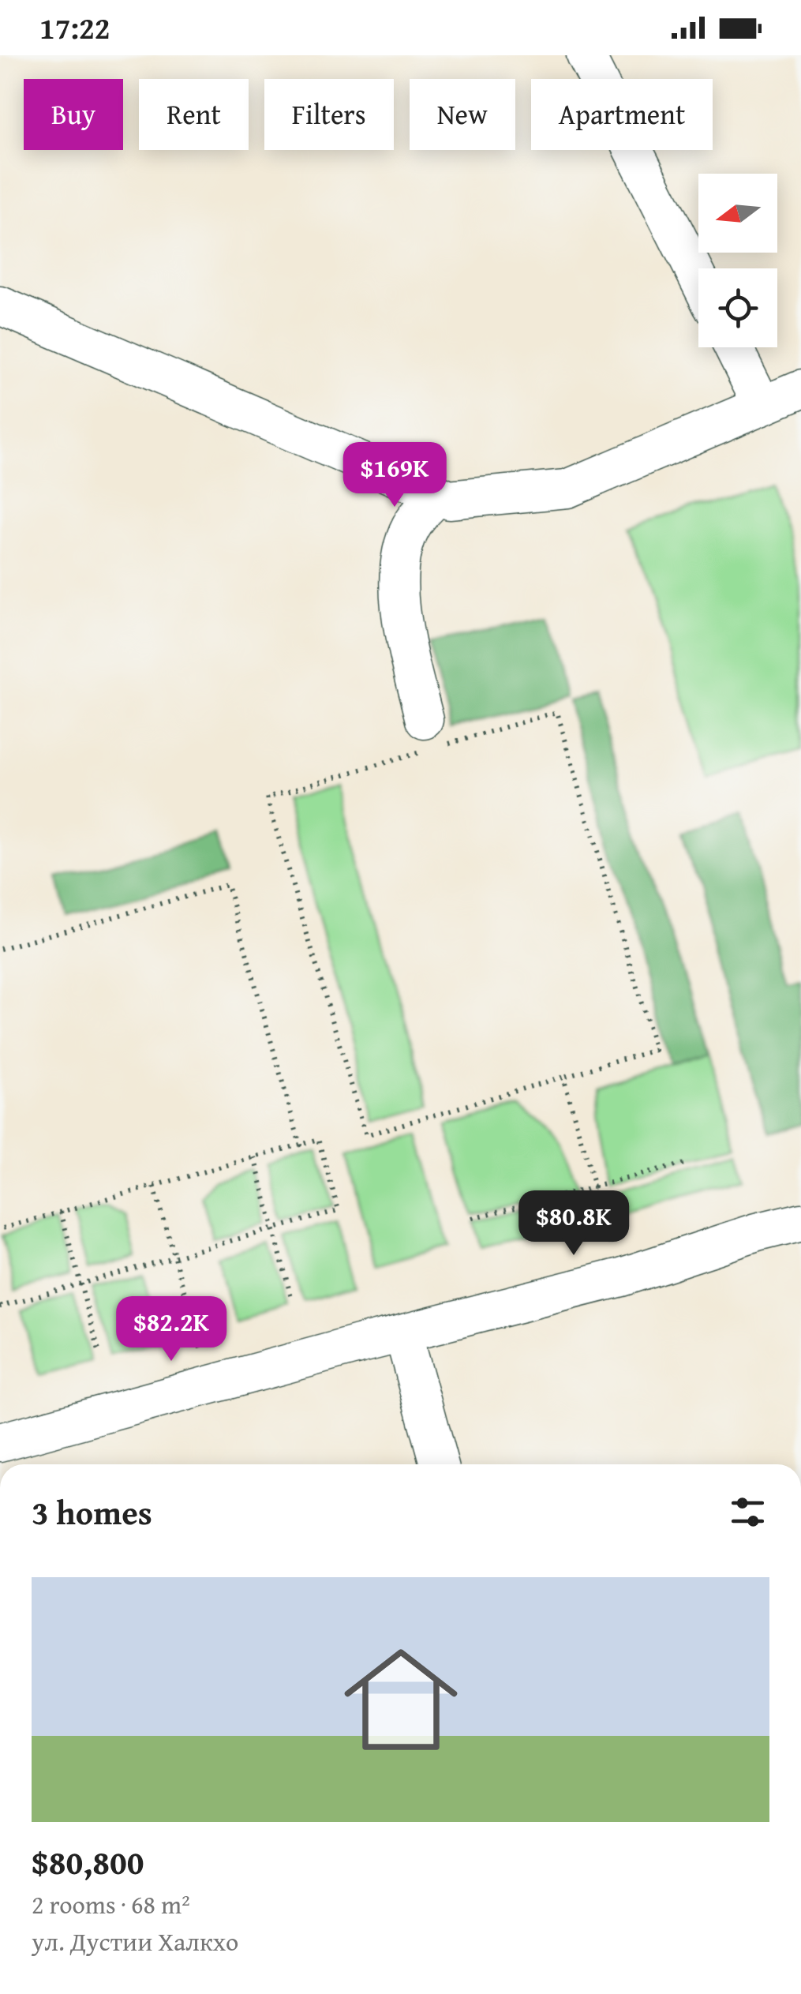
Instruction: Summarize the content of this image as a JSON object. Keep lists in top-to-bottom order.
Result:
{
  "north": "left",
  "page": {
    "status": "17:22",
    "chip": [
      "Buy",
      "Rent",
      "Filters",
      "New",
      "Apartment"
    ],
    "price": ["$169K", "$80.8K", "$82.2K"],
    "heading": "3 homes",
    "list": [
      {
        "name": "$80,800",
        "note": "2 rooms · 68 m² · ул. Дустии Халкхо"
      }
    ]
  }
}
